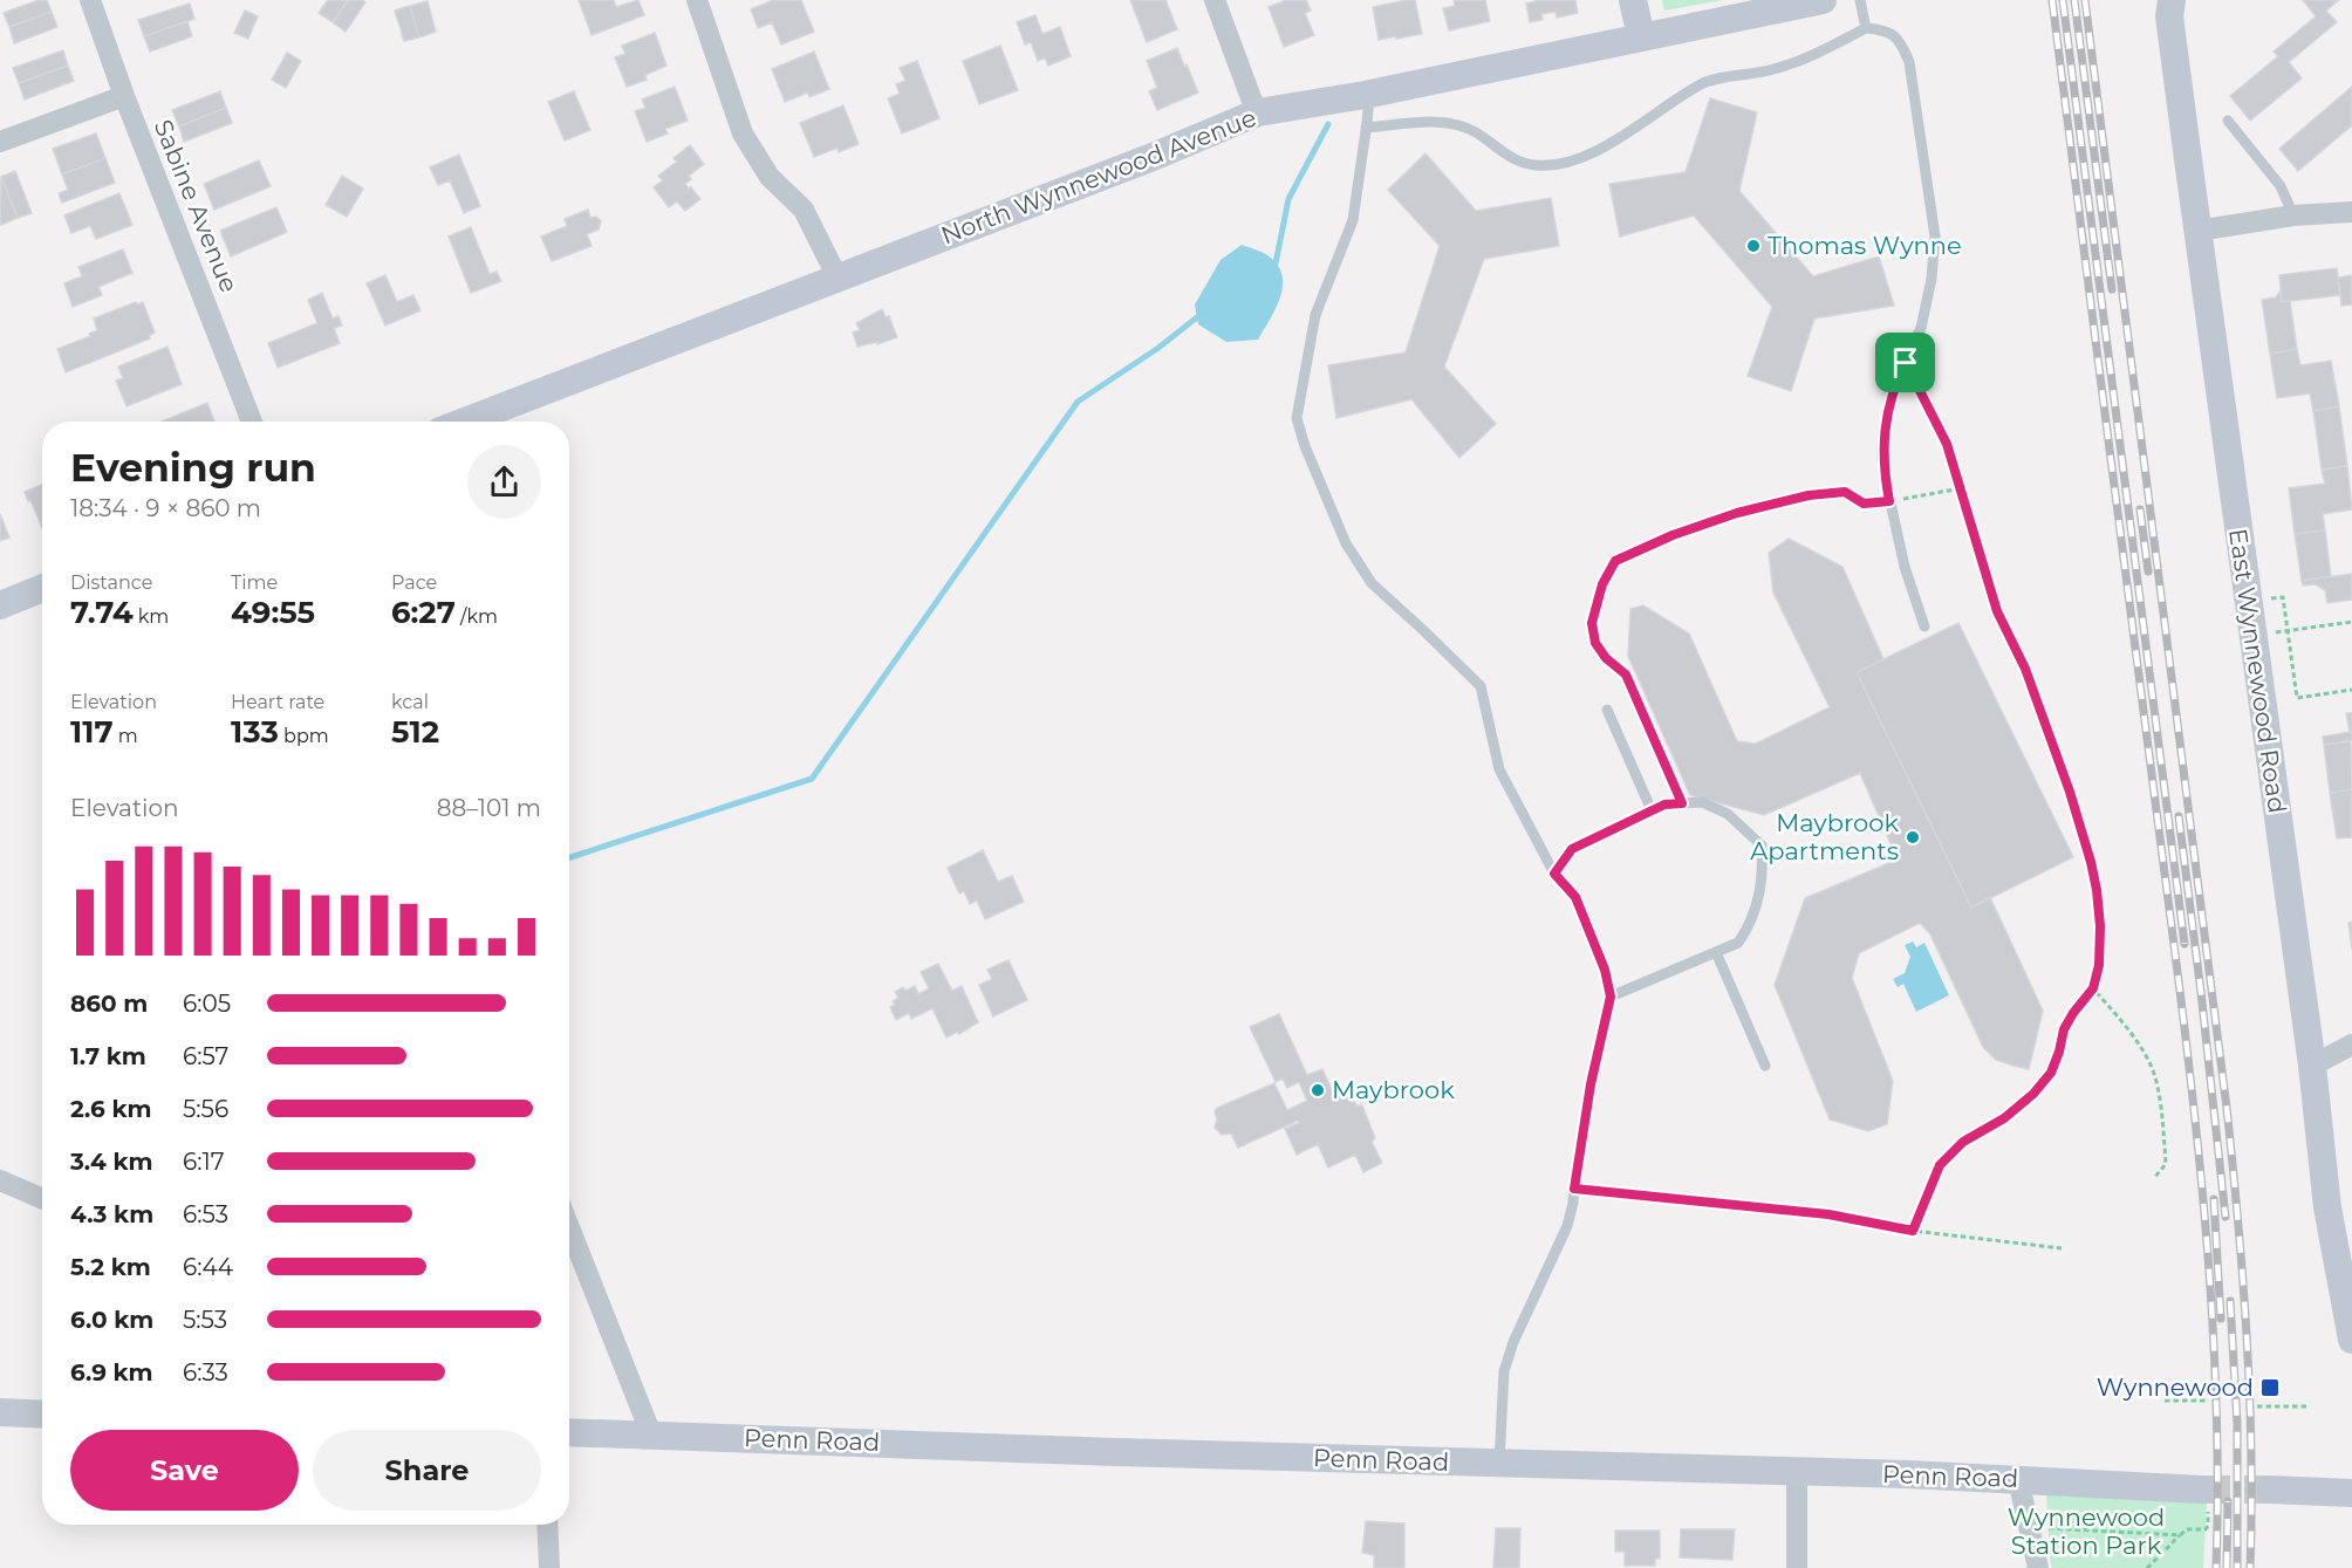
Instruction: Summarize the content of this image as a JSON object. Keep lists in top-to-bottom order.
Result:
{
  "streets": {
    "street": [
      "North Wynnewood Avenue",
      "Sabine Avenue",
      "East Wynnewood Road",
      "Penn Road"
    ]
  },
  "parks": ["Wynnewood Station Park"],
  "places": {
    "other": ["Thomas Wynne", "Maybrook Apartments", "Maybrook"],
    "transit": ["Wynnewood"]
  },
  "page": {
    "heading": ["Evening run", "18:34 · 9 × 860 m"],
    "stats": [
      ["Distance", "7.74 km"],
      ["Time", "49:55"],
      ["Pace", "6:27 /km"],
      ["Elevation", "117 m"],
      ["Heart rate", "133 bpm"],
      ["kcal", "512"]
    ],
    "chart": ["Elevation", "88–101 m"],
    "list": [
      {
        "name": "860 m",
        "note": "6:05"
      },
      {
        "name": "1.7 km",
        "note": "6:57"
      },
      {
        "name": "2.6 km",
        "note": "5:56"
      },
      {
        "name": "3.4 km",
        "note": "6:17"
      },
      {
        "name": "4.3 km",
        "note": "6:53"
      },
      {
        "name": "5.2 km",
        "note": "6:44"
      },
      {
        "name": "6.0 km",
        "note": "5:53"
      },
      {
        "name": "6.9 km",
        "note": "6:33"
      }
    ],
    "buttons": ["Save", "Share"]
  }
}
